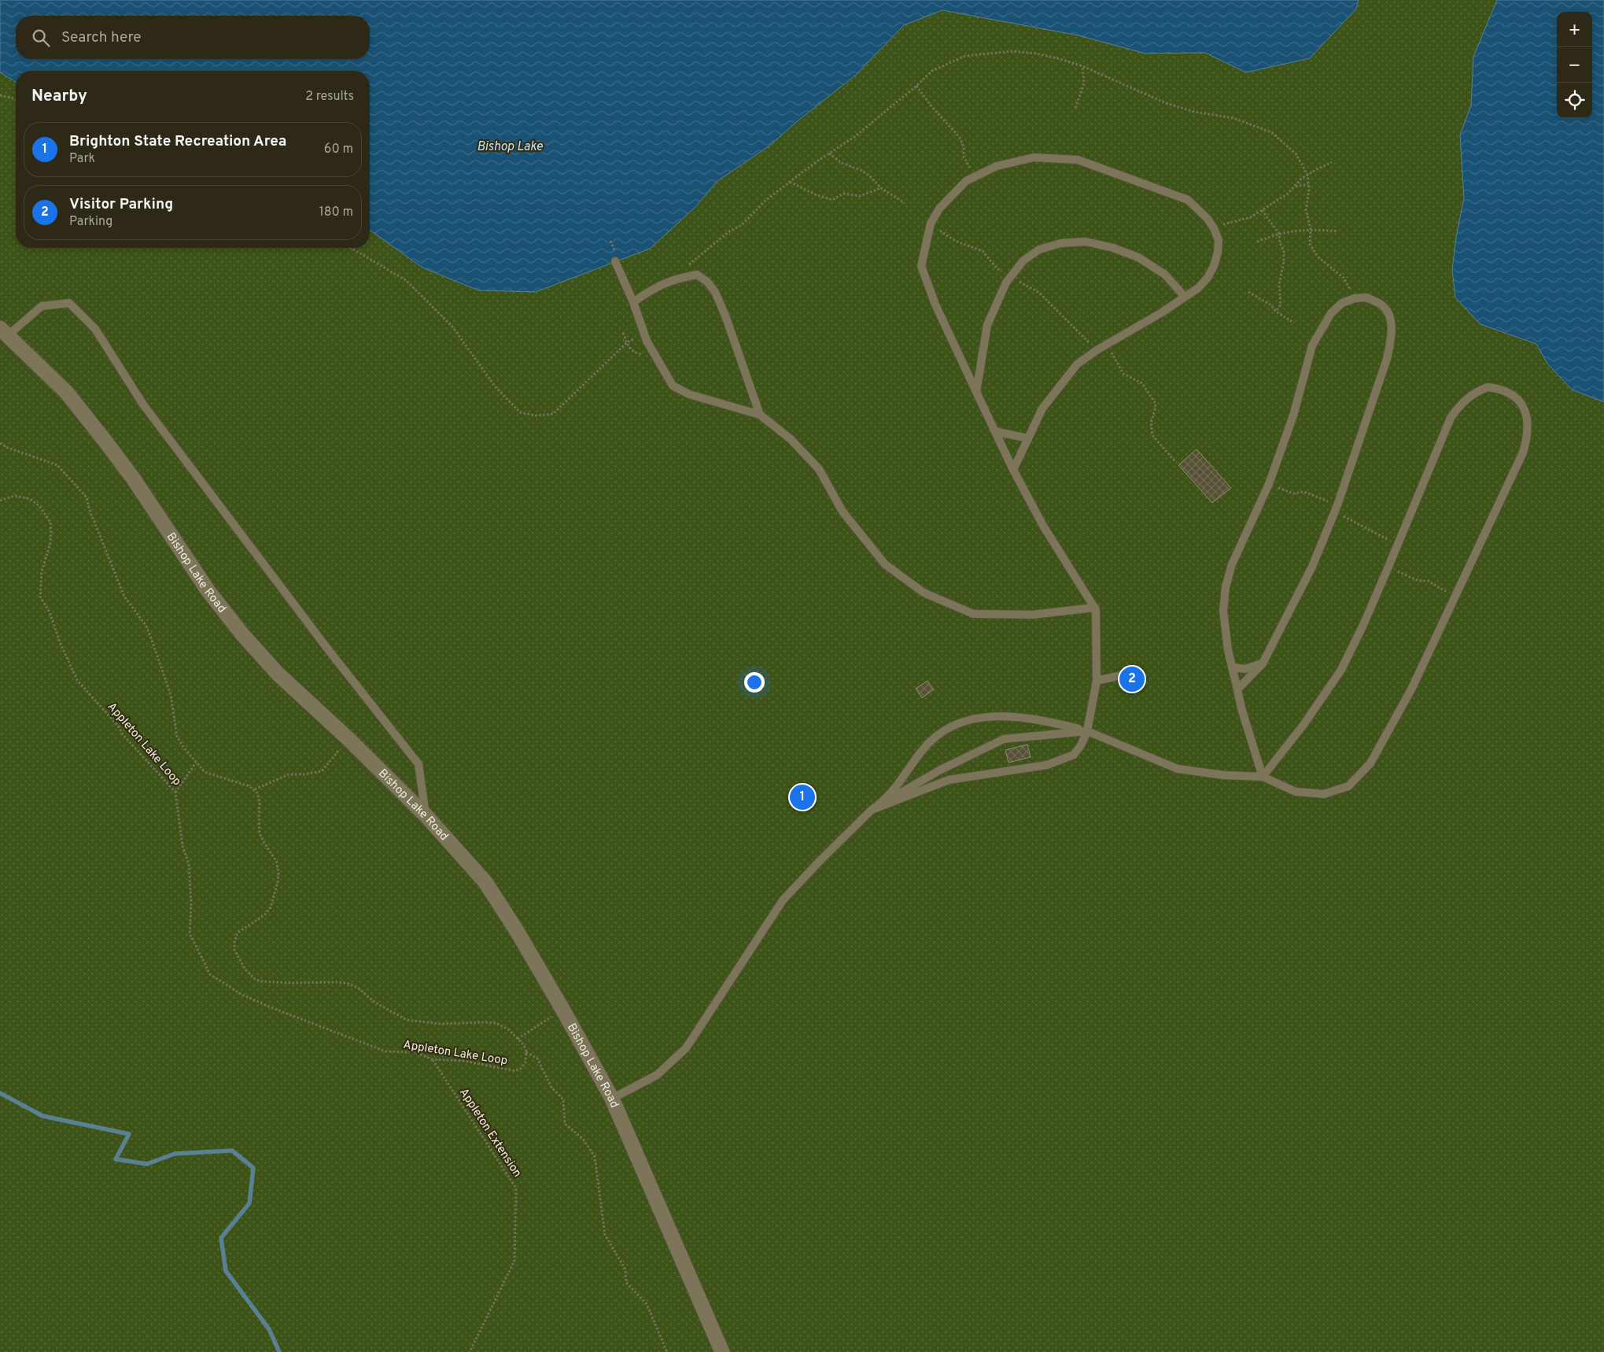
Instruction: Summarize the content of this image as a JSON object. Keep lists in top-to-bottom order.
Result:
{
  "streets": {
    "street": ["Bishop Lake Road"],
    "path": ["Appleton Lake Loop", "Appleton Extension"]
  },
  "crossings": [
    ["Appleton Lake Loop", "Appleton Extension"]
  ],
  "water": ["Bishop Lake"],
  "page": {
    "map_buttons": ["+", "−"],
    "search": "Search here",
    "heading": ["Nearby", "2 results"],
    "list": [
      {
        "mark": "1",
        "name": "Brighton State Recreation Area",
        "note": "Park",
        "value": "60 m"
      },
      {
        "mark": "2",
        "name": "Visitor Parking",
        "note": "Parking",
        "value": "180 m"
      }
    ],
    "pins": ["2", "1"]
  }
}
